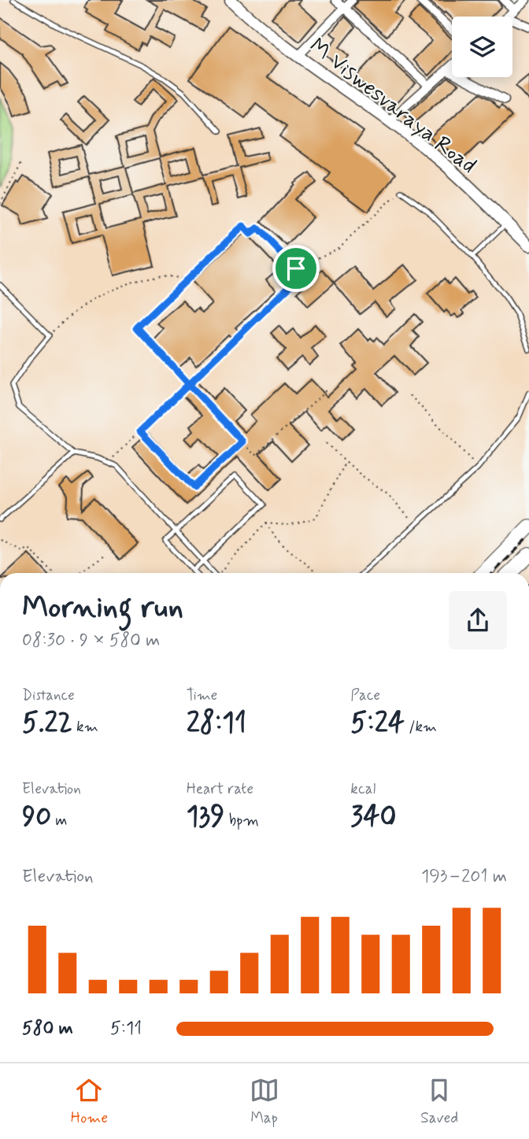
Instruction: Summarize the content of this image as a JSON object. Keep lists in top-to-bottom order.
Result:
{
  "streets": {
    "street": ["M Viswesvaraya Road"]
  },
  "page": {
    "heading": ["Morning run", "08:30 · 9 × 580 m"],
    "stats": [
      ["Distance", "5.22 km"],
      ["Time", "28:11"],
      ["Pace", "5:24 /km"],
      ["Elevation", "90 m"],
      ["Heart rate", "139 bpm"],
      ["kcal", "340"]
    ],
    "chart": ["Elevation", "193–201 m"],
    "list": [
      {
        "name": "580 m",
        "note": "5:11"
      }
    ],
    "tabs": ["Home", "Map", "Saved"]
  }
}
